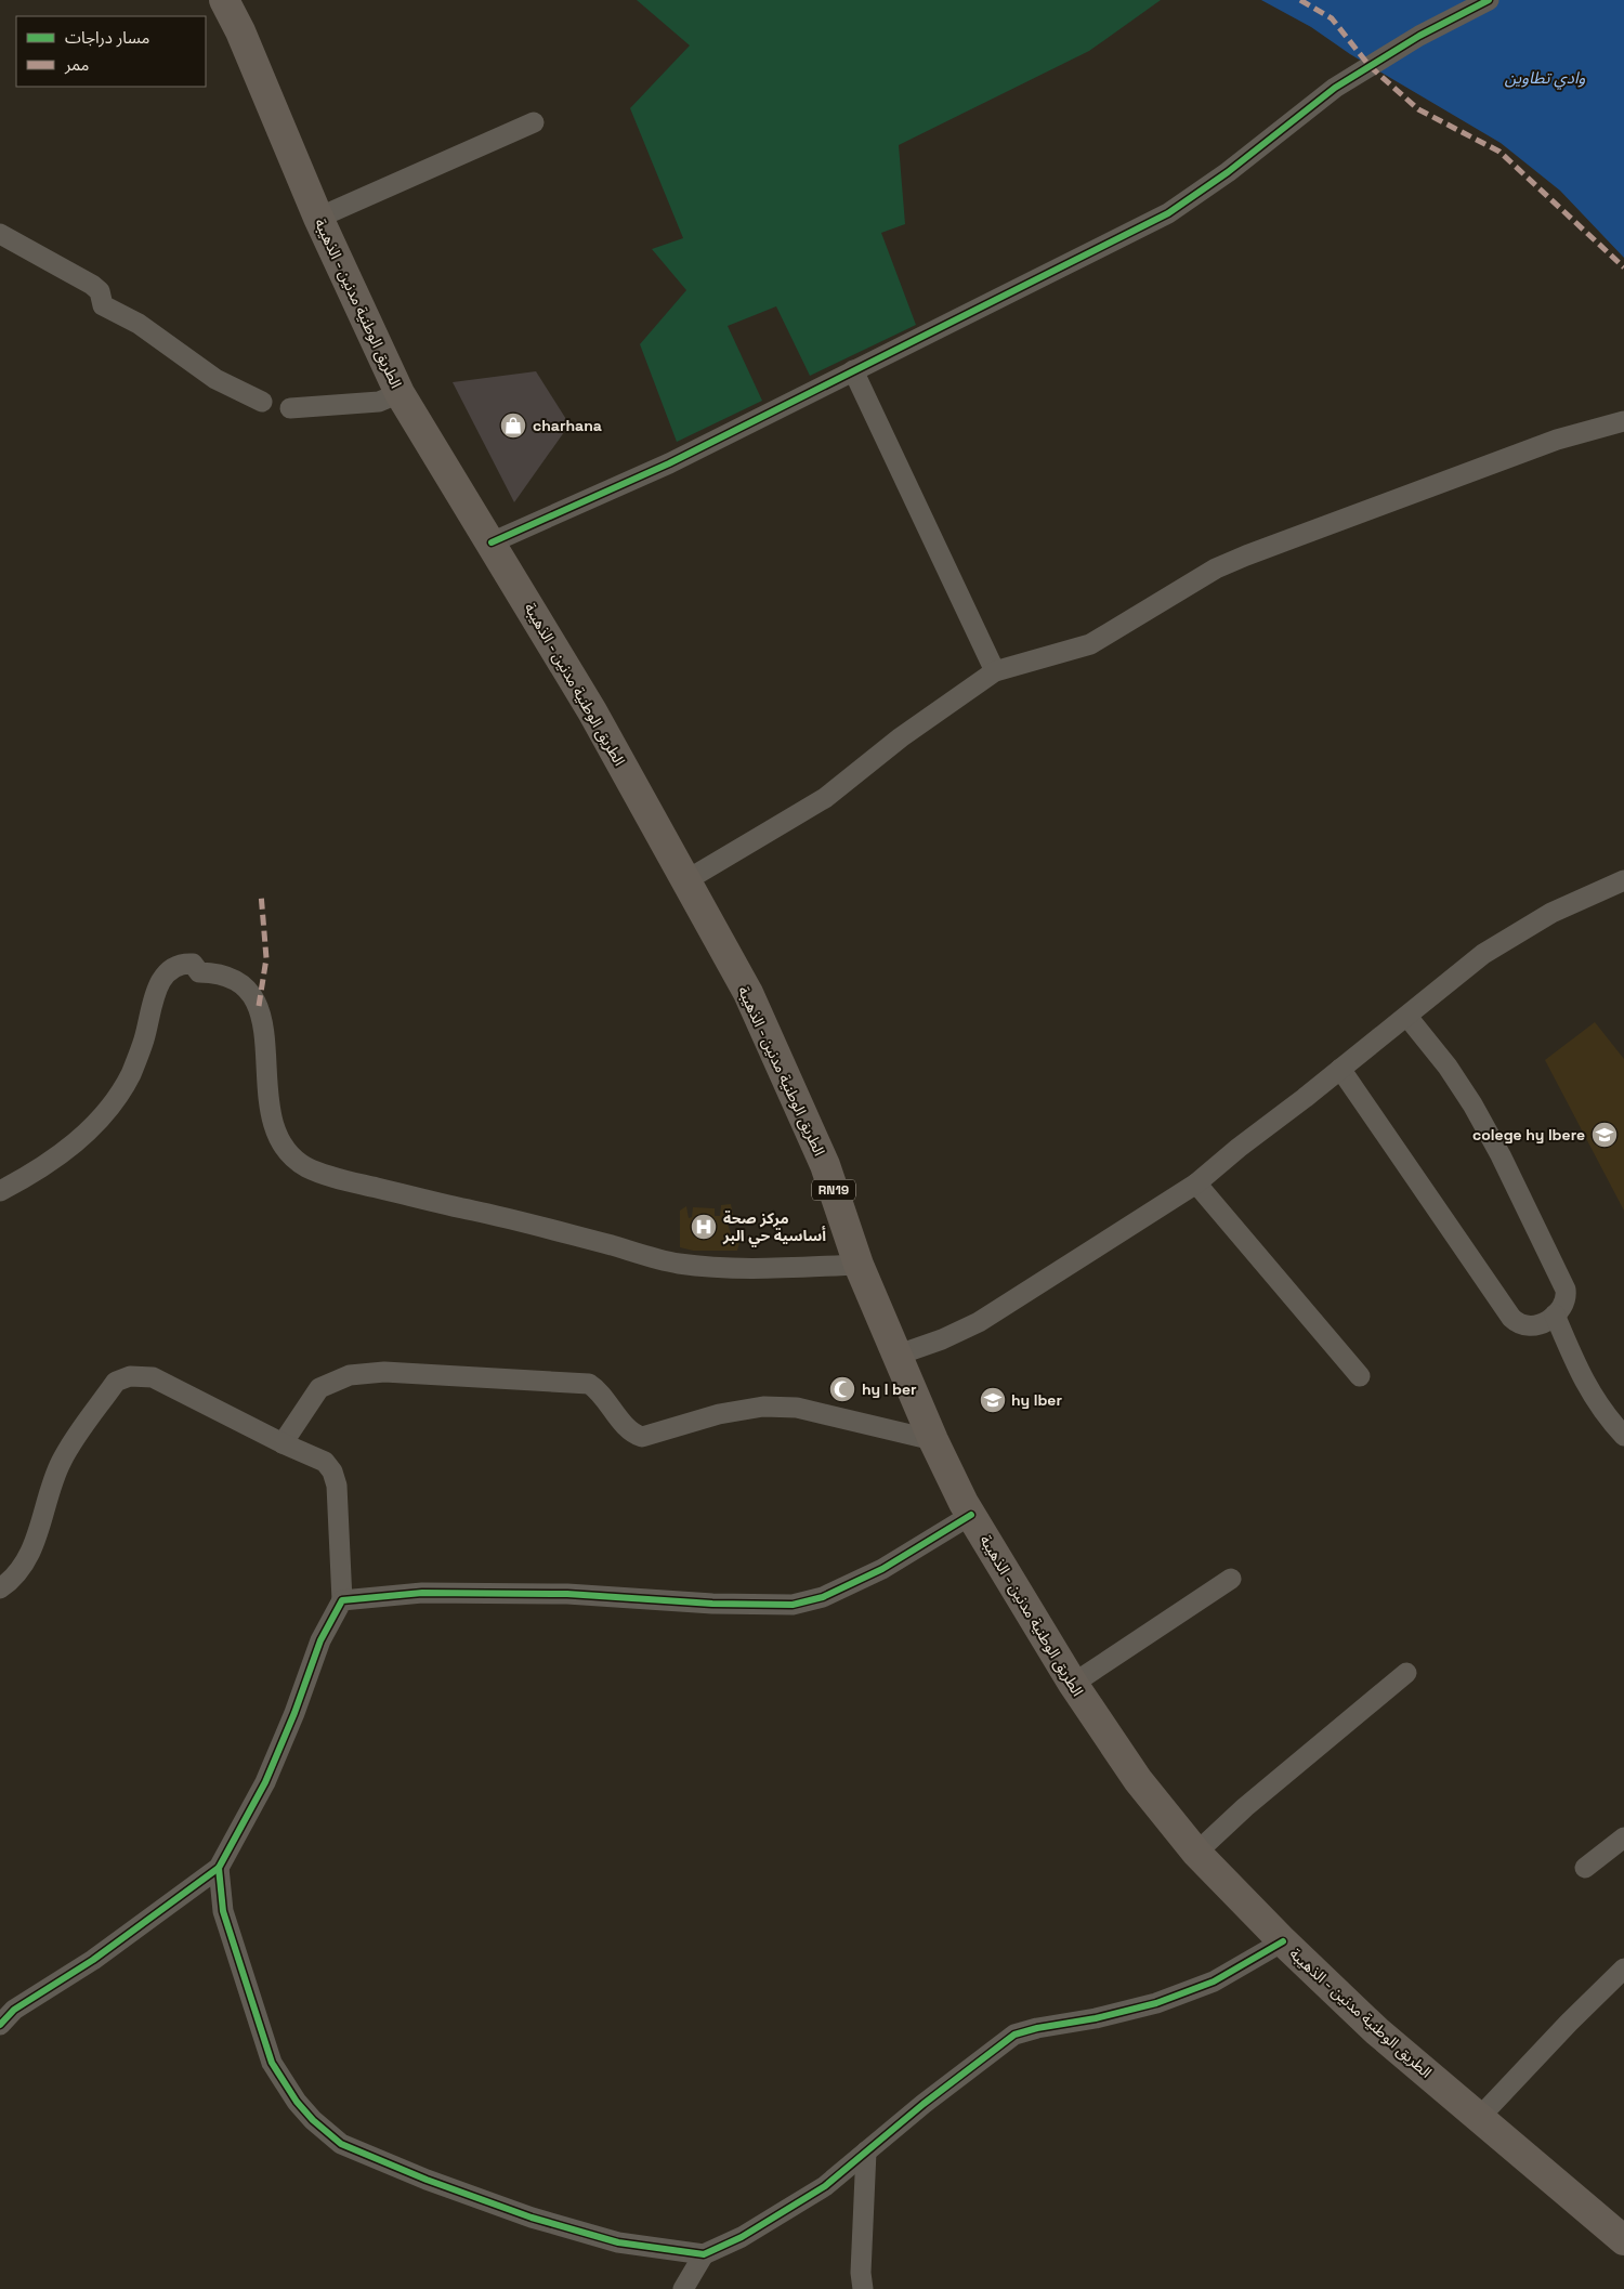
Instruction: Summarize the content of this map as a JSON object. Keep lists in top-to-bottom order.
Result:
{
  "streets": {
    "main road": ["الطريق الوطنية مدنين - الذهيبة", "RN19"]
  },
  "water": ["وادي تطاوين"],
  "places": {
    "shop": ["charhana"],
    "school or university": ["colege hy lbere", "hy lber"],
    "hospital": ["مركز صحة أساسية حي البر"],
    "mosque": ["hy l ber"]
  },
  "legend": ["مسار دراجات", "ممر"]
}
